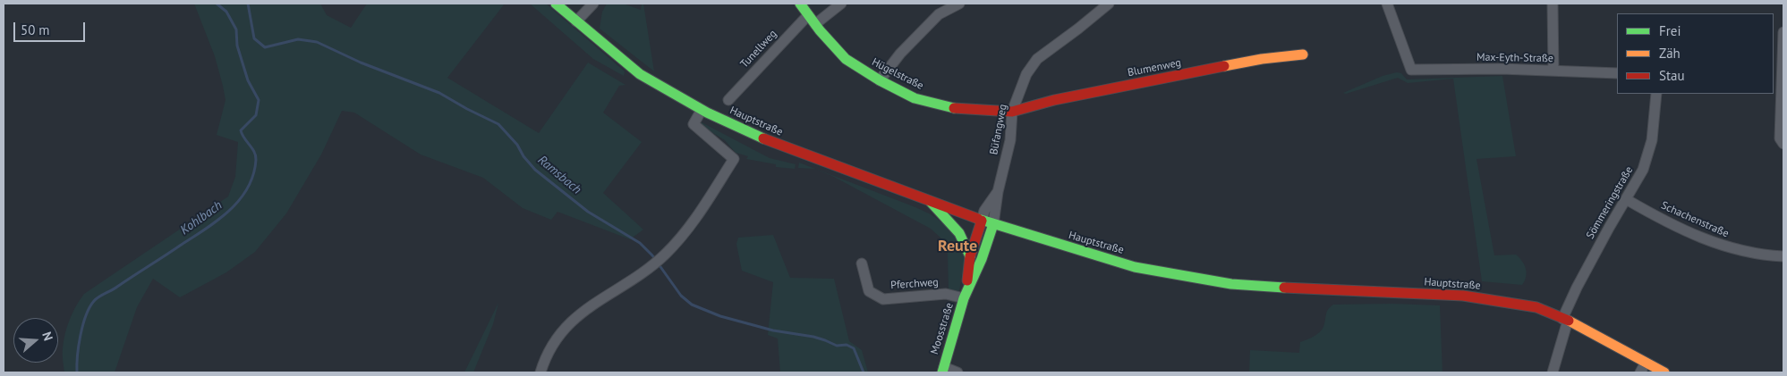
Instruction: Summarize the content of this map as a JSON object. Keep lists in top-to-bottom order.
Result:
{
  "streets": {
    "main road": [
      "Blumenweg",
      "Hügelstraße",
      "Hauptstraße",
      "Moosstraße"
    ],
    "street": [
      "Tunellweg",
      "Max-Eyth-Straße",
      "Büfangweg",
      "Sömmeringstraße",
      "Schachenstraße",
      "Pferchweg"
    ]
  },
  "crossings": [
    ["Tunellweg", "Hügelstraße"],
    ["Blumenweg", "Hügelstraße"],
    ["Blumenweg", "Büfangweg"],
    ["Hügelstraße", "Büfangweg"],
    ["Hauptstraße", "Büfangweg"],
    ["Hauptstraße", "Sömmeringstraße"],
    ["Hauptstraße", "Moosstraße"],
    ["Büfangweg", "Moosstraße"],
    ["Sömmeringstraße", "Schachenstraße"],
    ["Pferchweg", "Moosstraße"]
  ],
  "districts": ["Reute"],
  "water": ["Ramsbach", "Kohlbach"],
  "legend": ["Frei", "Zäh", "Stau"],
  "scale_bar": "50 m",
  "north": "right"
}
